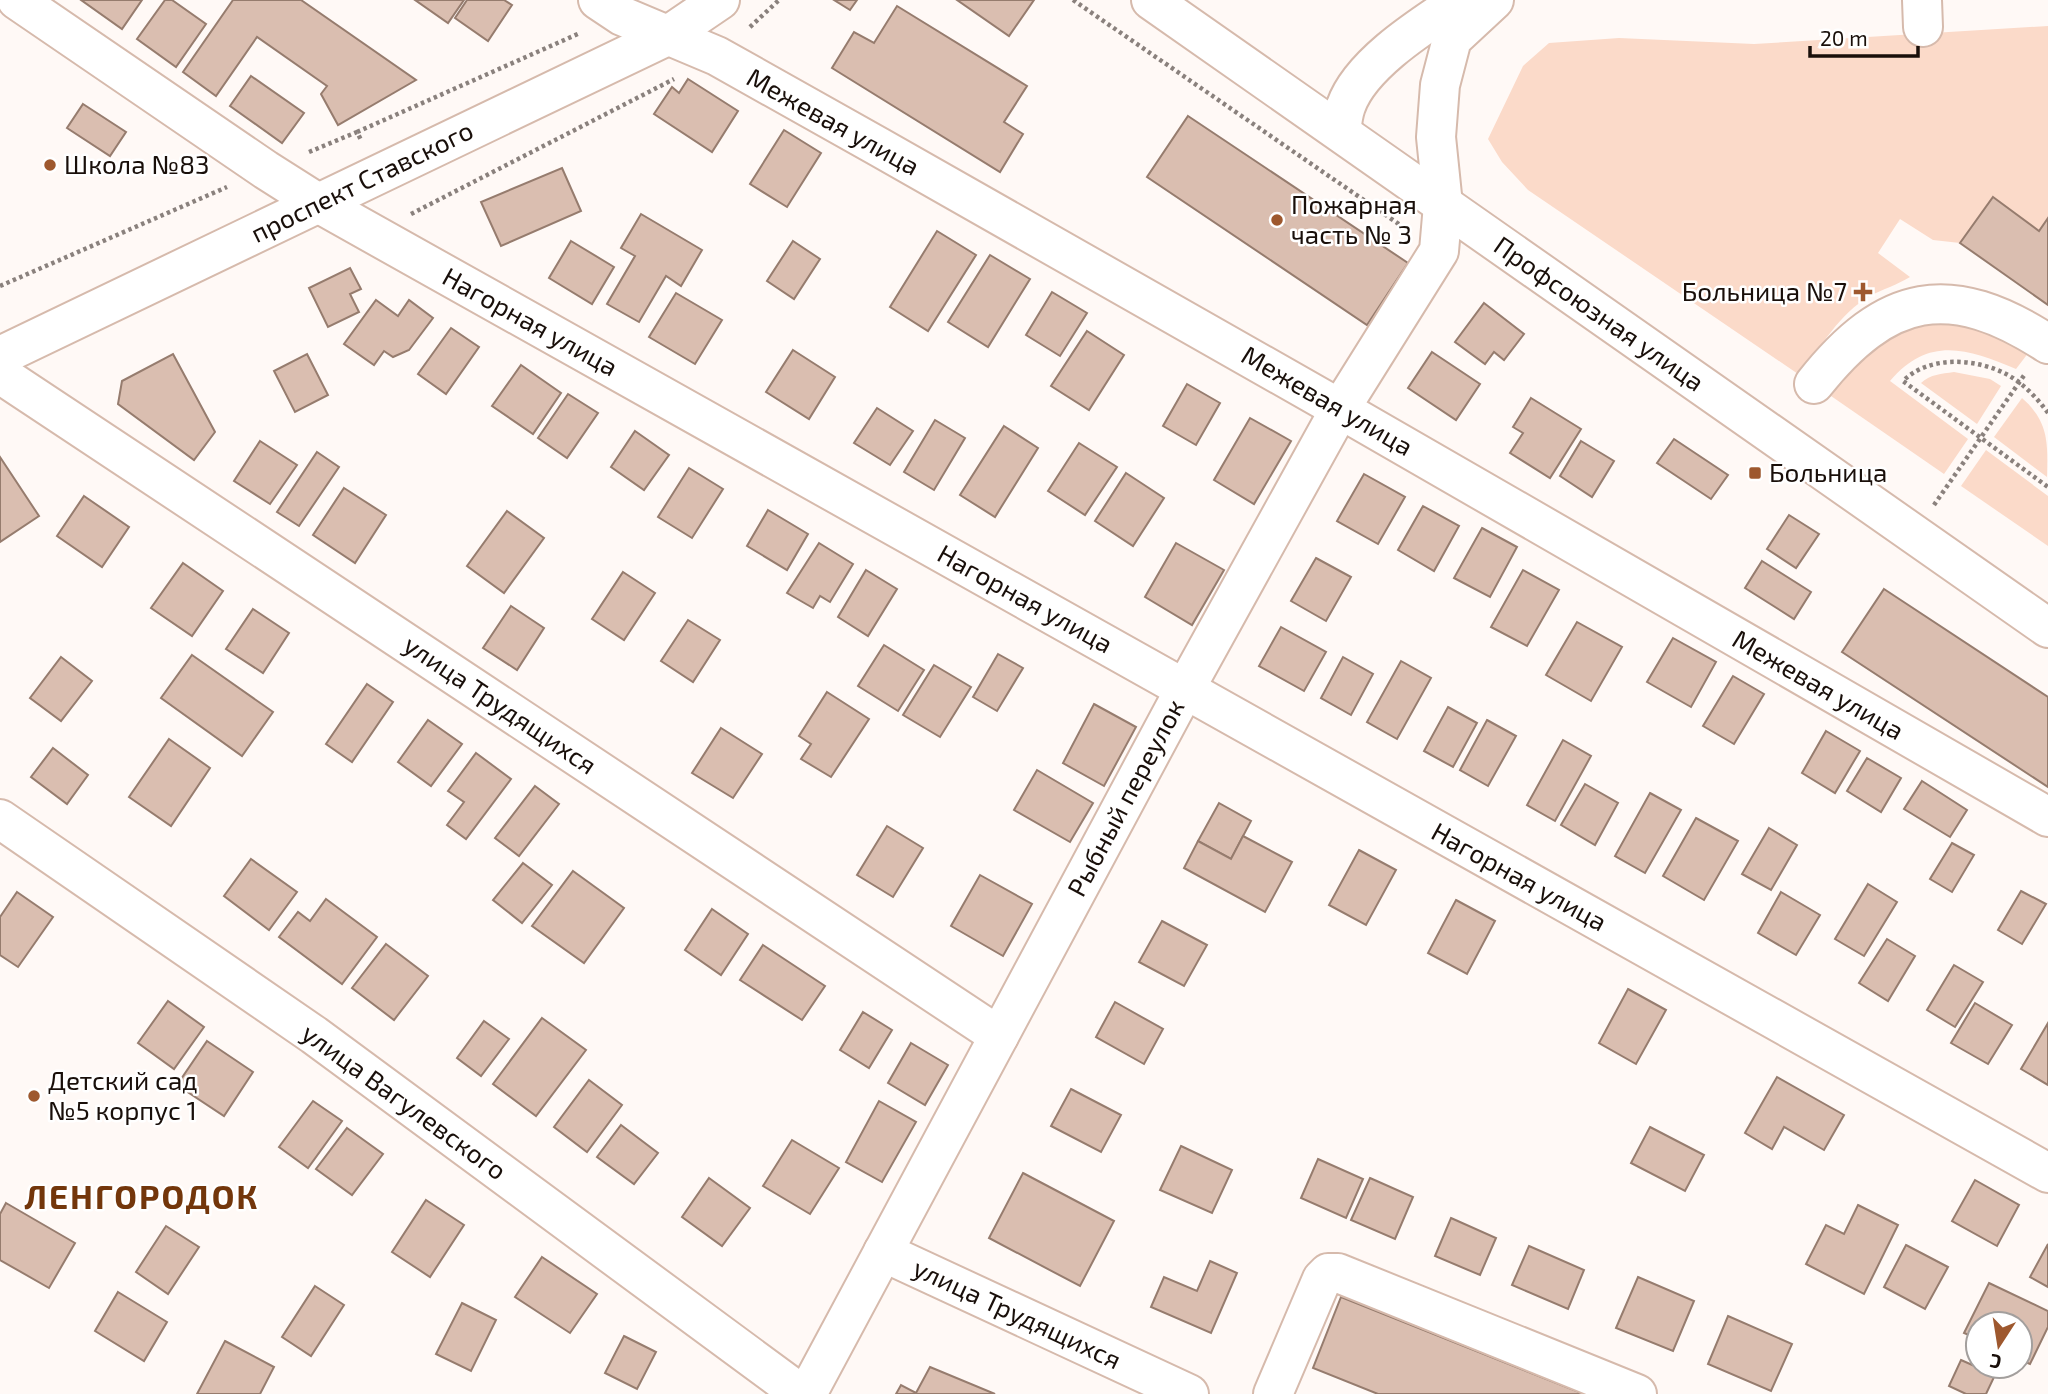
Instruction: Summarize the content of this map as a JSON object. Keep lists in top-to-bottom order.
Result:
{
  "streets": {
    "street": [
      "Межевая улица",
      "проспект Ставского",
      "Профсоюзная улица",
      "Нагорная улица",
      "улица Трудящихся",
      "Рыбный переулок",
      "улица Вагулевского"
    ]
  },
  "crossings": [
    ["Межевая улица", "проспект Ставского"],
    ["Межевая улица", "Рыбный переулок"],
    ["проспект Ставского", "Нагорная улица"],
    ["Профсоюзная улица", "Рыбный переулок"],
    ["Нагорная улица", "Рыбный переулок"],
    ["улица Трудящихся", "Рыбный переулок"]
  ],
  "districts": ["ЛЕНГОРОДОК"],
  "places": {
    "other": ["Школа №83", "Пожарная часть № 3", "Детский сад №5 корпус 1"],
    "health": ["Больница №7"],
    "transit": ["Больница"]
  },
  "scale_bar": "20 m",
  "north": "bottom"
}
